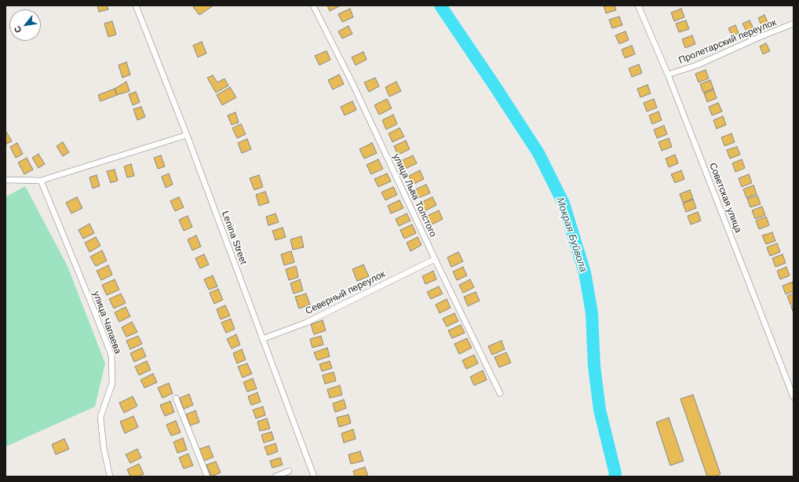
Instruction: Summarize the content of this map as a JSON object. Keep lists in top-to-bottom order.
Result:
{
  "streets": {
    "street": [
      "Пролетарский переулок",
      "улица Льва Толстого",
      "Советская улица",
      "Lenina Street",
      "Северный переулок",
      "улица Чапаева"
    ]
  },
  "crossings": [
    ["Пролетарский переулок", "Советская улица"],
    ["улица Льва Толстого", "Северный переулок"],
    ["Lenina Street", "Северный переулок"]
  ],
  "water": ["Мокрая Буйвола"],
  "north": "bottom left"
}
